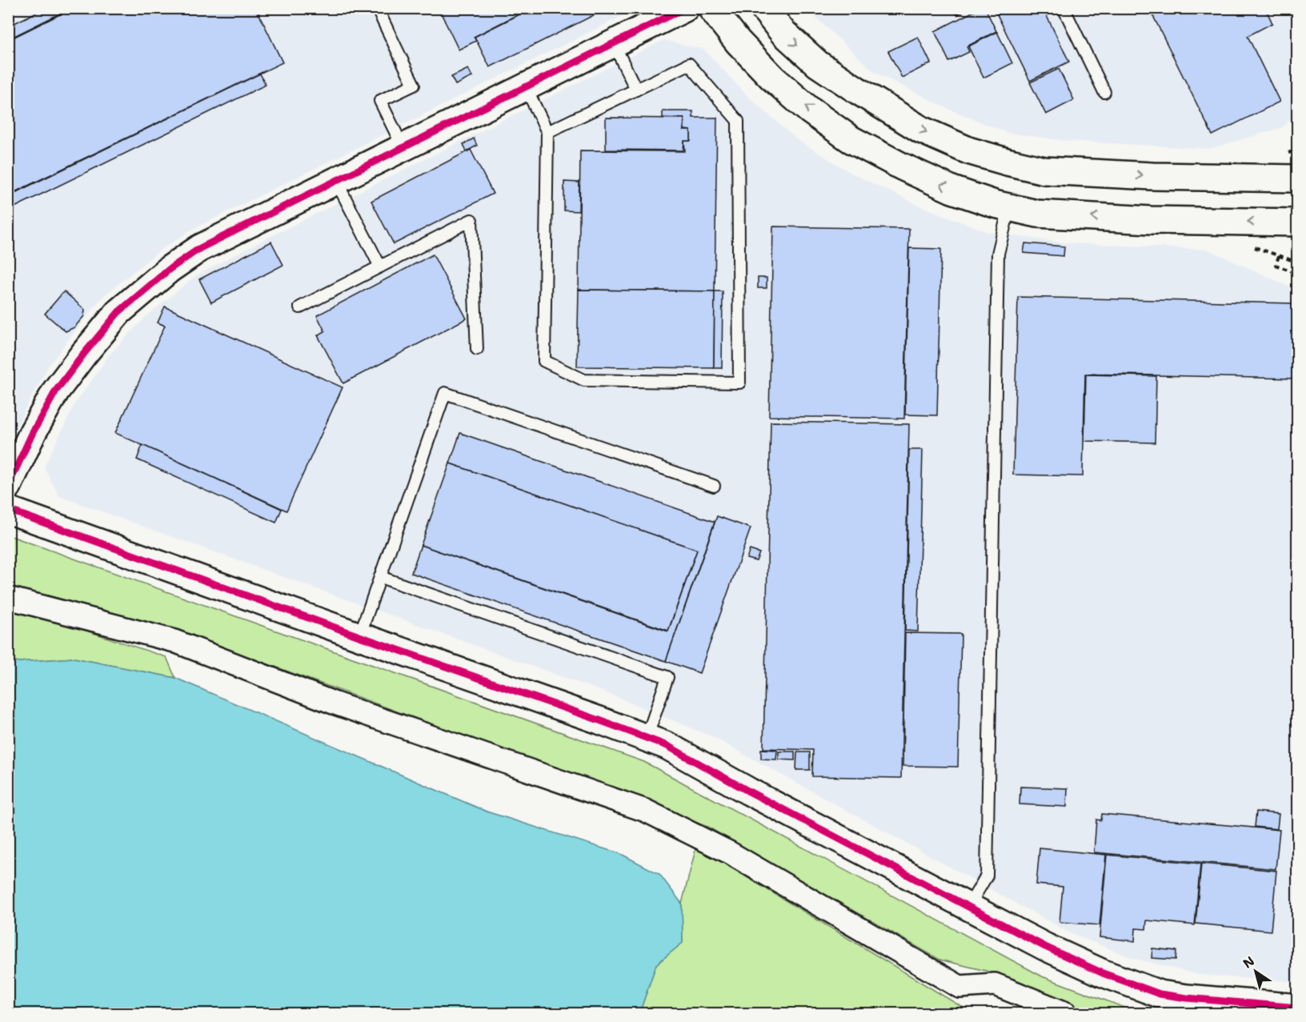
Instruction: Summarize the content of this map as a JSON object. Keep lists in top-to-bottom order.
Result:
{
  "north": "top left"
}
